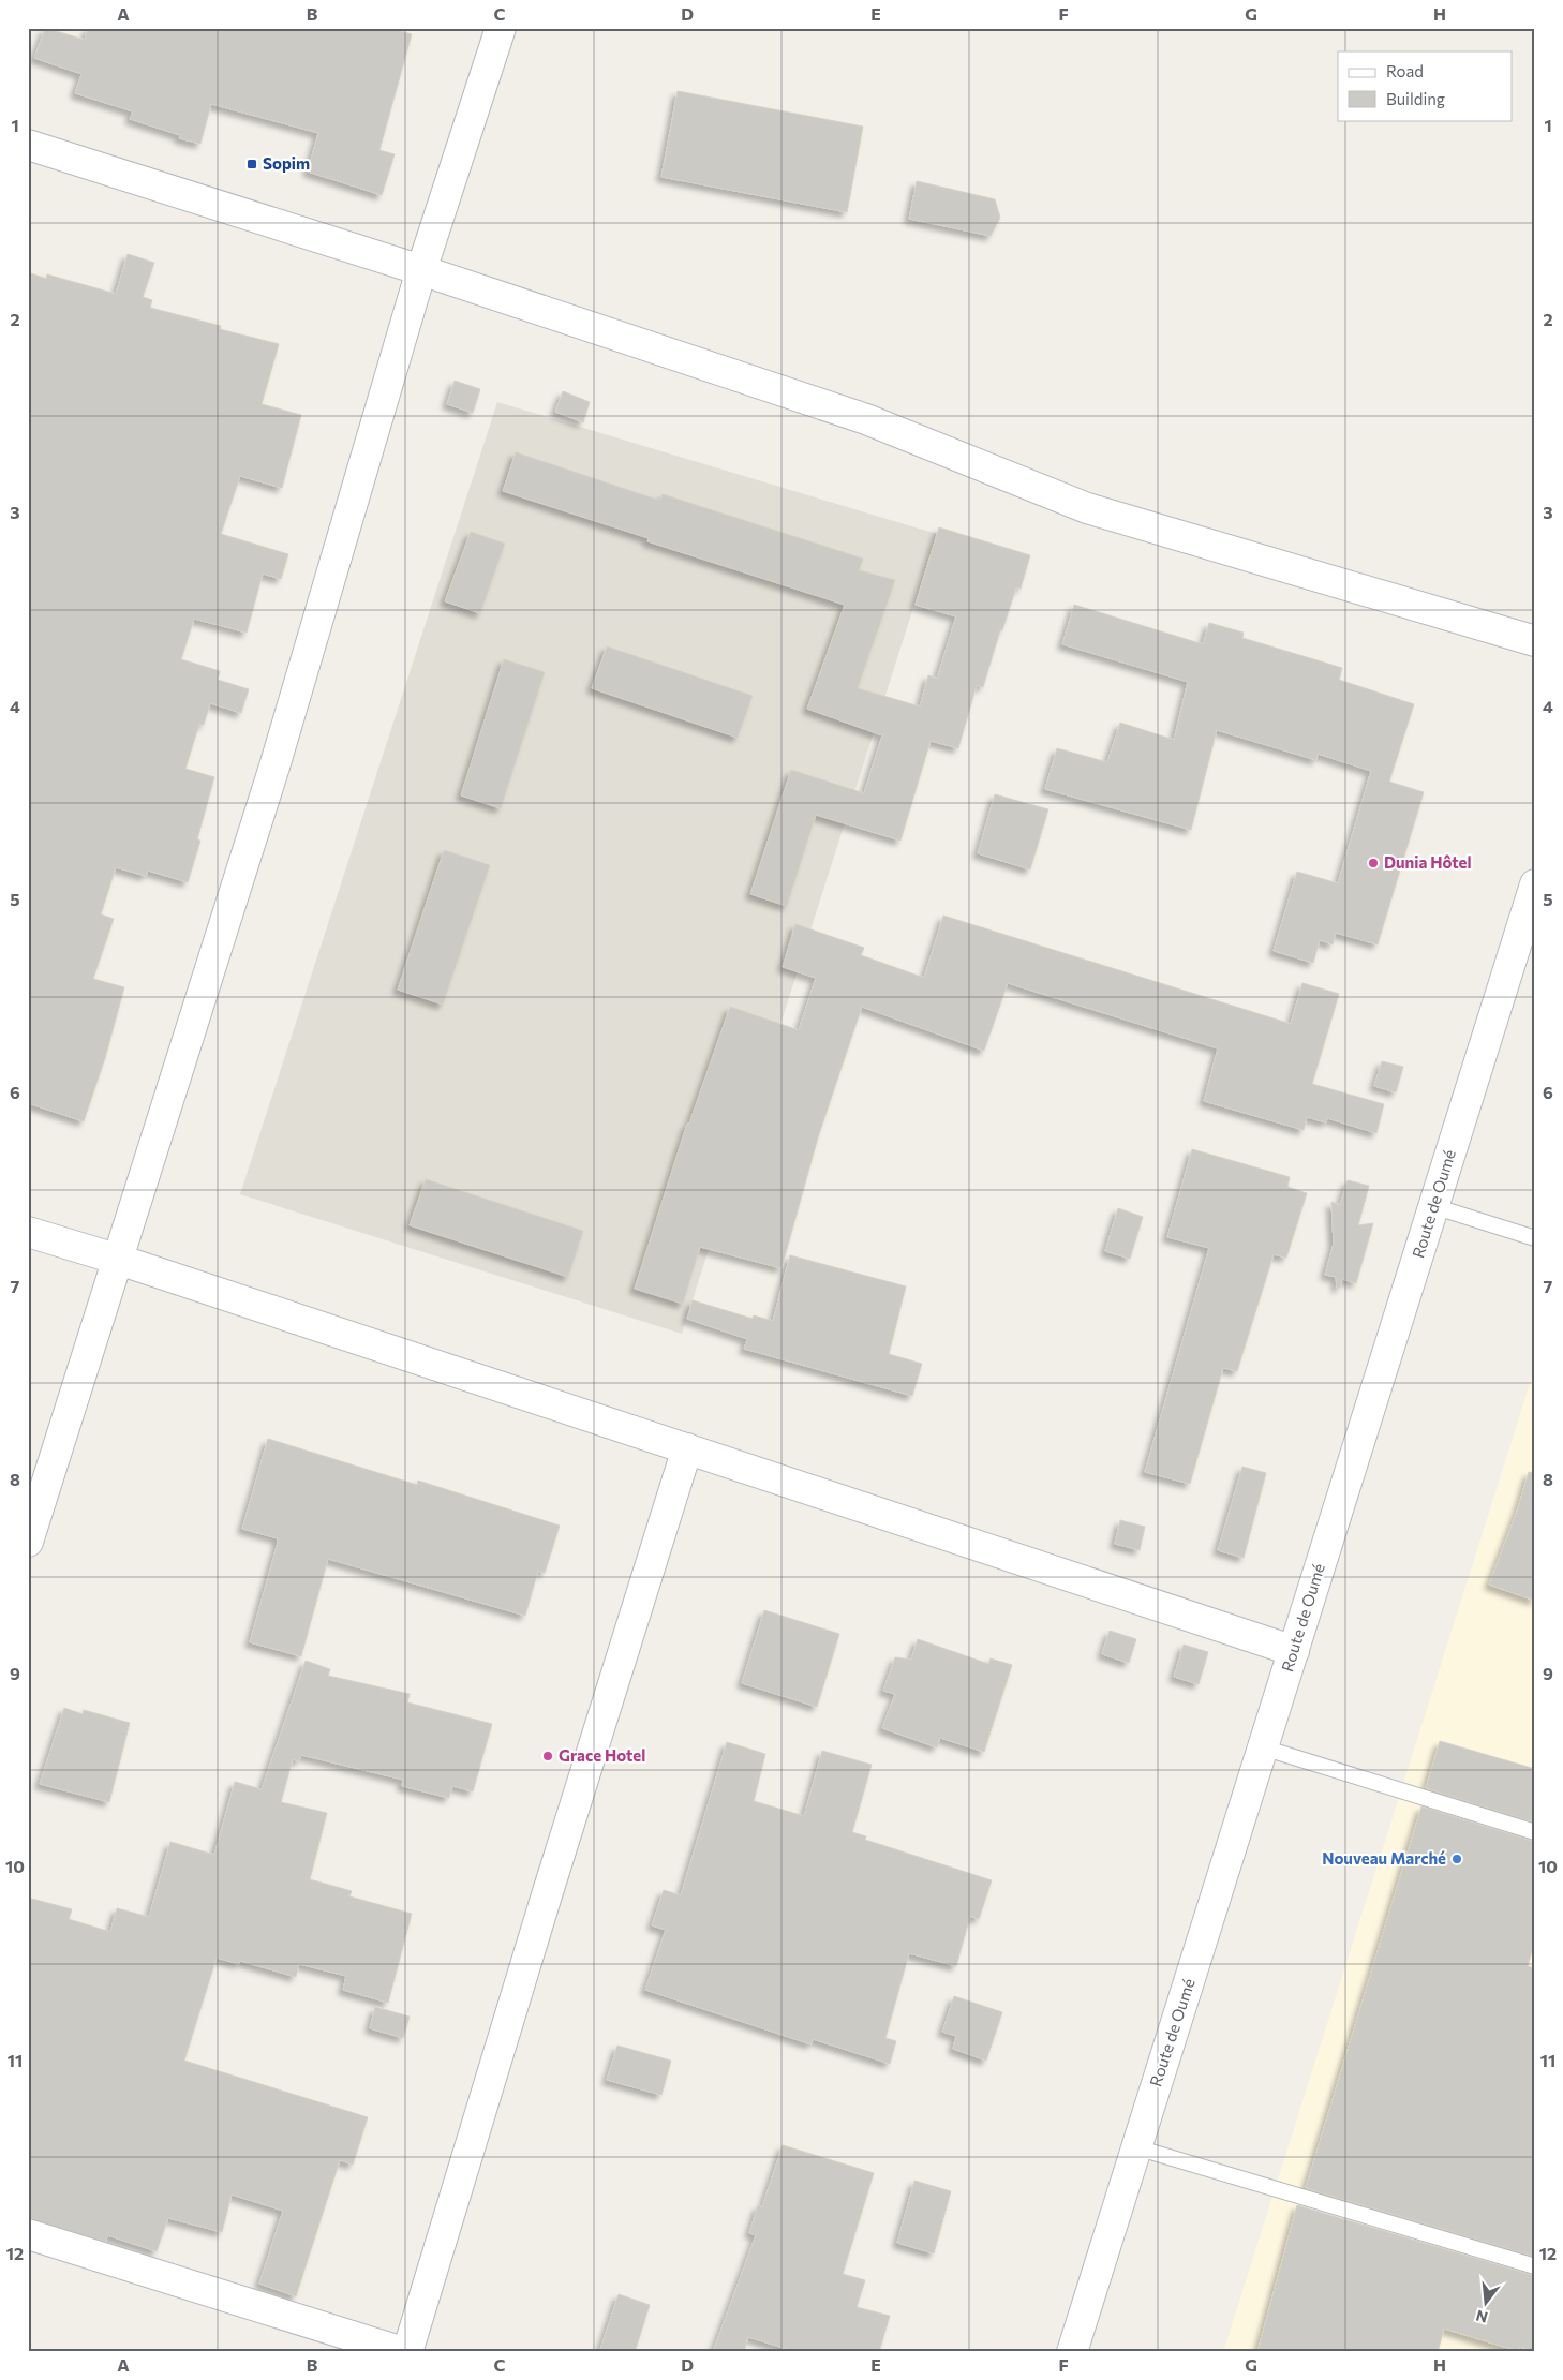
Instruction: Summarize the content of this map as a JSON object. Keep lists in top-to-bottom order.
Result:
{
  "streets": {
    "street": ["Route de Oumé"]
  },
  "places": {
    "transit": ["Sopim"],
    "other": ["Dunia Hôtel", "Grace Hotel", "Nouveau Marché"]
  },
  "legend": ["Road", "Building"],
  "north": "bottom",
  "grid": {
    "columns": [
      "A",
      "B",
      "C",
      "D",
      "E",
      "F",
      "G",
      "H"
    ],
    "rows": [
      "1",
      "2",
      "3",
      "4",
      "5",
      "6",
      "7",
      "8",
      "9",
      "10",
      "11",
      "12"
    ]
  }
}
